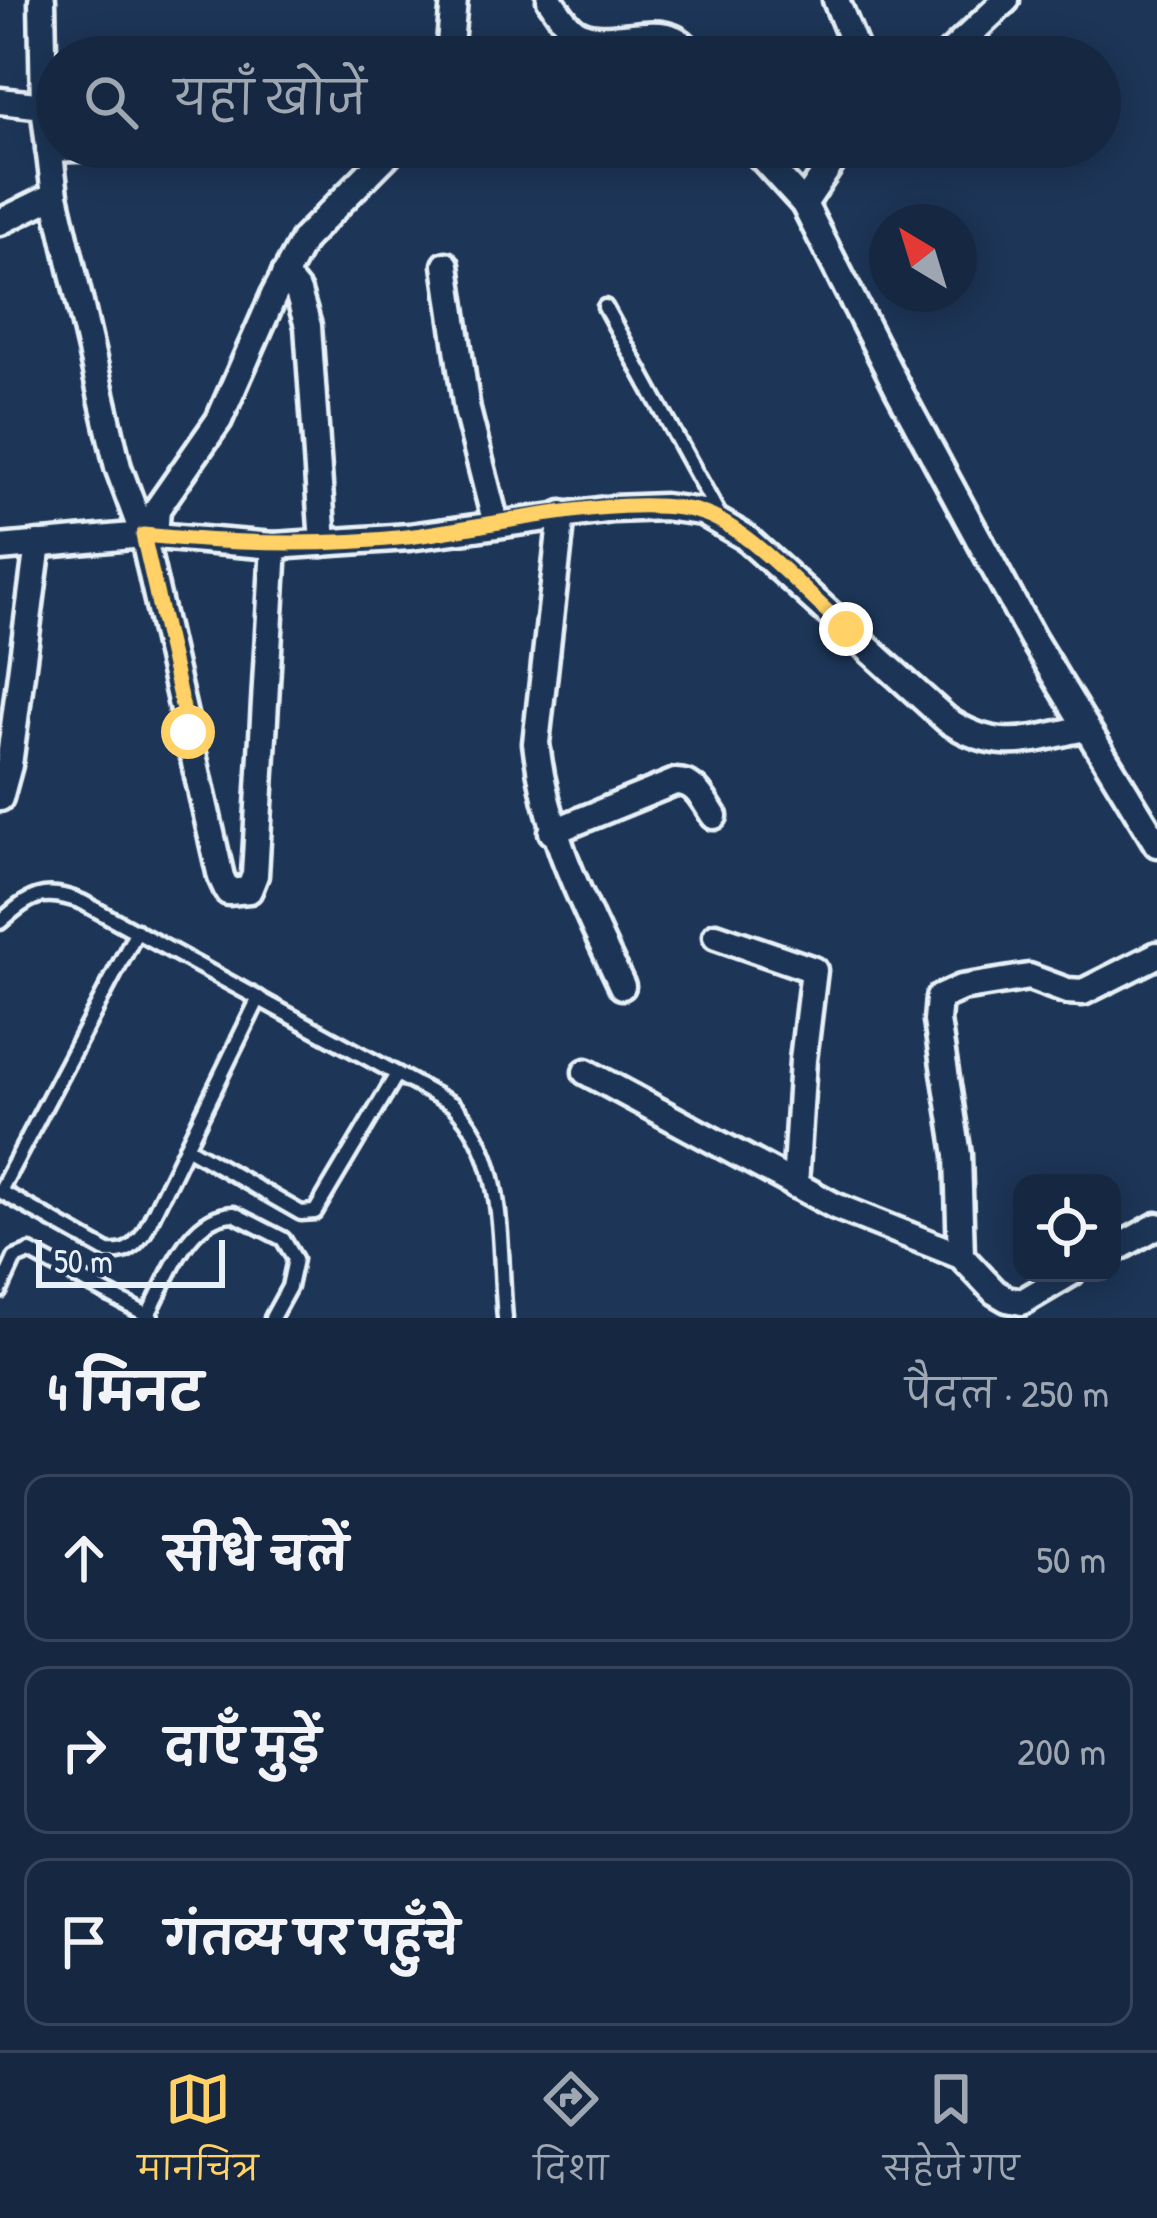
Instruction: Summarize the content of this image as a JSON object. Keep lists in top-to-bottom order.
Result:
{
  "scale_bar": "50 m",
  "north": "top left",
  "page": {
    "search": "यहाँ खोजें",
    "scale": "50 m",
    "heading": ["4 मिनट", "पैदल · 250 m"],
    "list": [
      ["सीधे चलें", "50 m"],
      ["दाएँ मुड़ें", "200 m"],
      "गंतव्य पर पहुँचे"
    ],
    "nav": ["मानचित्र", "दिशा", "सहेजे गए"]
  }
}
